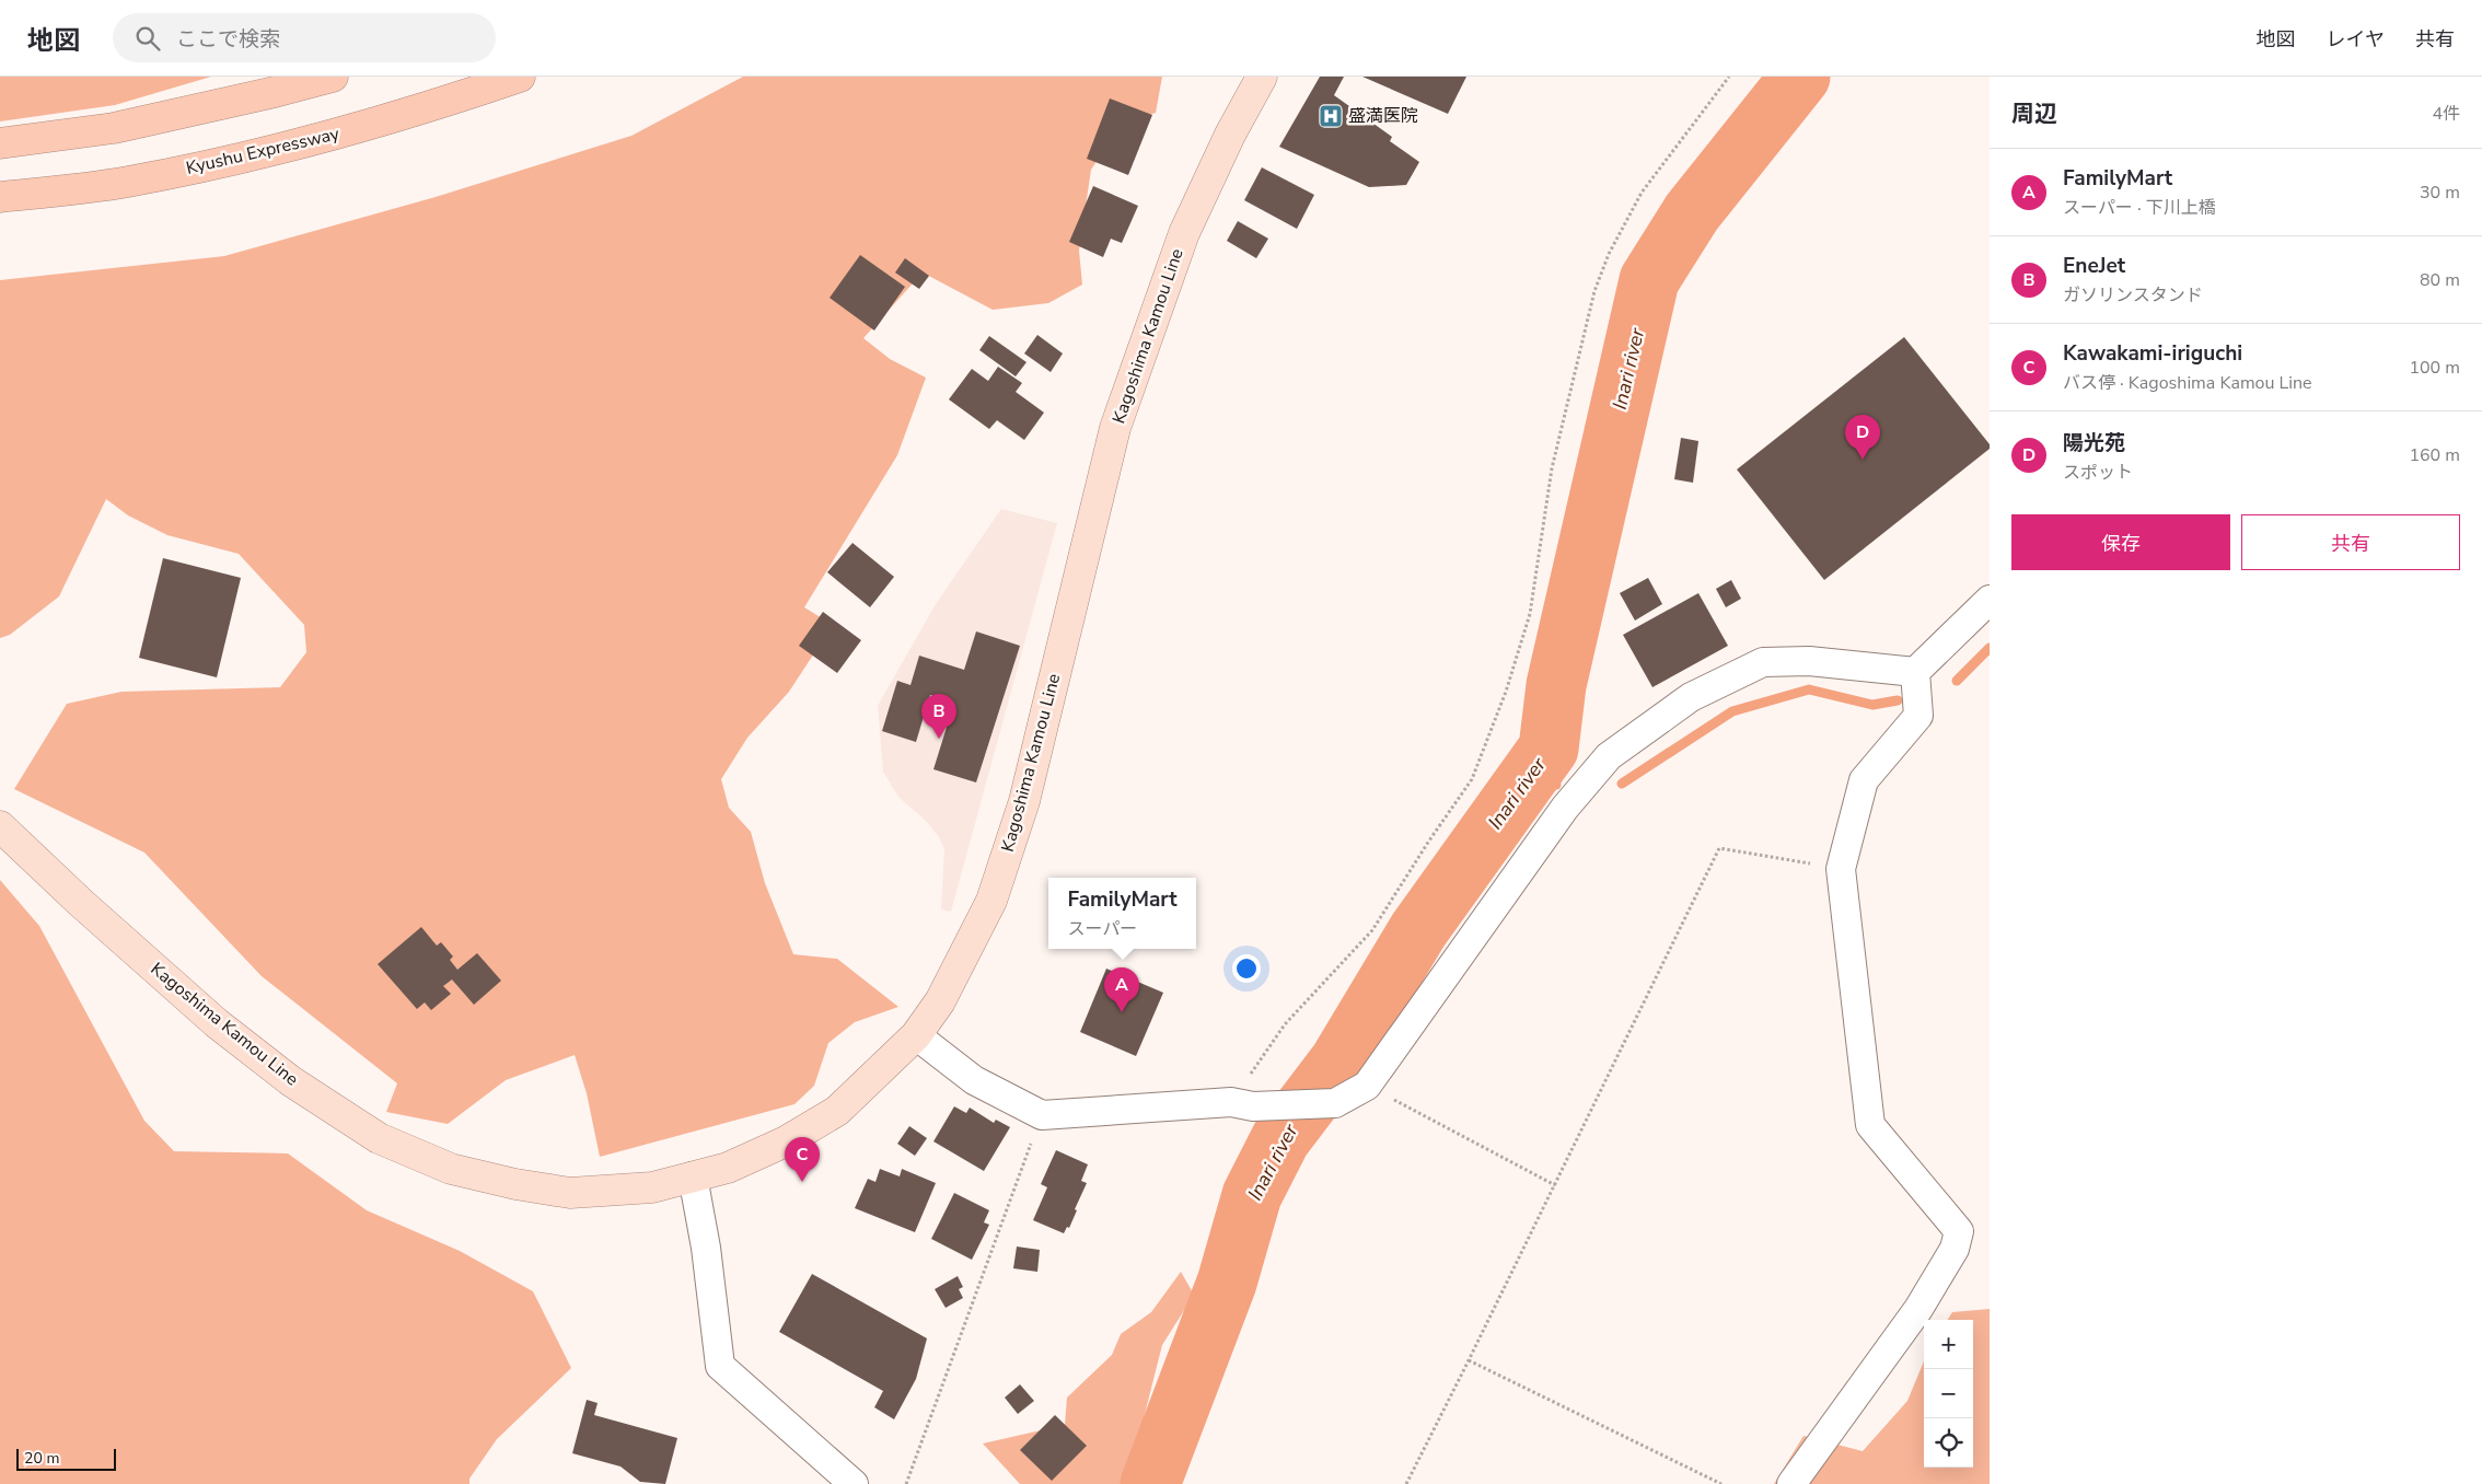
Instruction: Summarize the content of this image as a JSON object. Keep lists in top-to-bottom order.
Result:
{
  "streets": {
    "highway": ["Kyushu Expressway"],
    "main road": ["Kagoshima Kamou Line"]
  },
  "water": ["Inari river"],
  "places": {
    "hospital": ["盛満医院"]
  },
  "scale_bar": "20 m",
  "page": {
    "header": "地図",
    "search": "ここで検索",
    "nav": ["地図", "レイヤ", "共有"],
    "heading": ["周辺", "4件"],
    "list": [
      {
        "mark": "A",
        "name": "FamilyMart",
        "note": "スーパー · 下川上橋",
        "value": "30 m"
      },
      {
        "mark": "B",
        "name": "EneJet",
        "note": "ガソリンスタンド",
        "value": "80 m"
      },
      {
        "mark": "C",
        "name": "Kawakami-iriguchi",
        "note": "バス停 · Kagoshima Kamou Line",
        "value": "100 m"
      },
      {
        "mark": "D",
        "name": "陽光苑",
        "note": "スポット",
        "value": "160 m"
      }
    ],
    "pins": [
      "D",
      "B",
      "A",
      "C"
    ],
    "buttons": ["保存", "共有"],
    "popup": ["FamilyMart", "スーパー"],
    "map_buttons": ["+", "−"],
    "scale": "20 m"
  }
}
